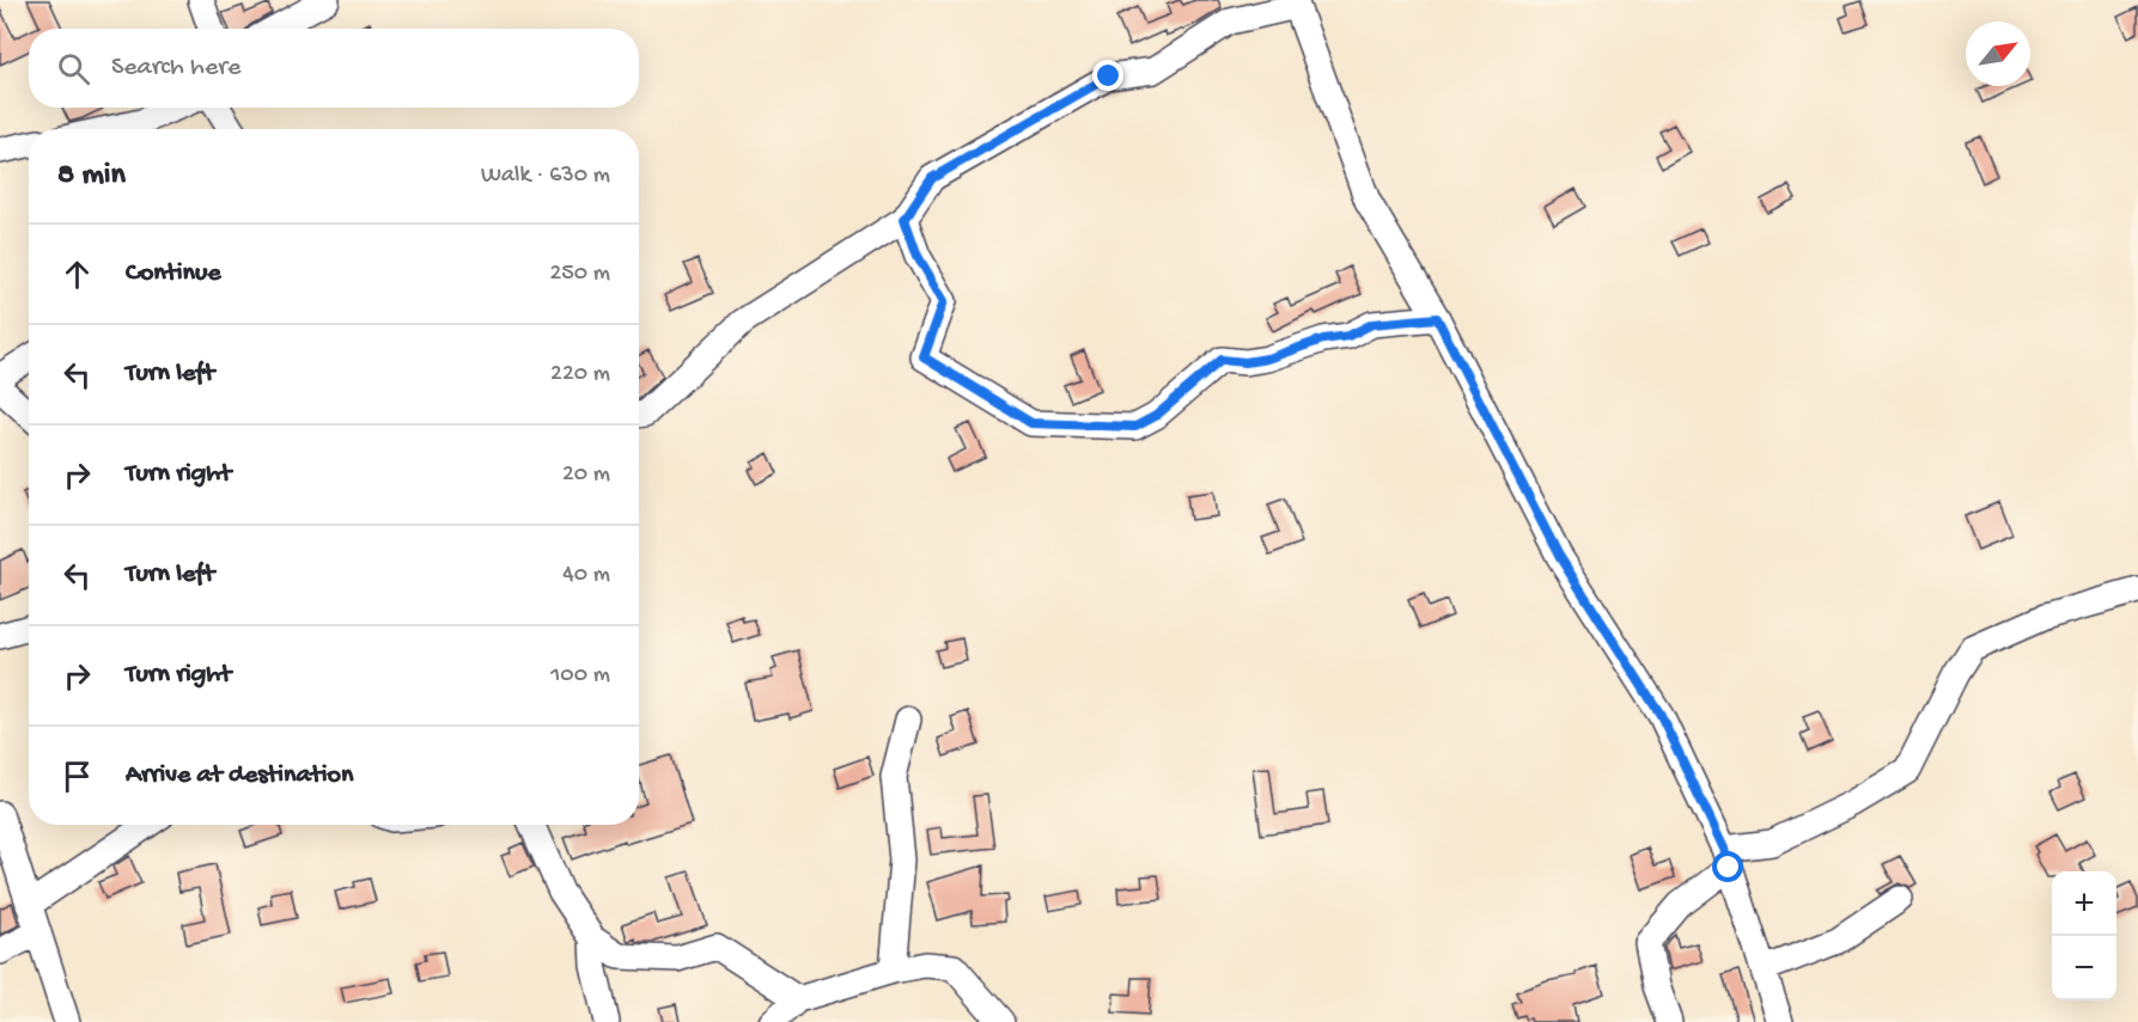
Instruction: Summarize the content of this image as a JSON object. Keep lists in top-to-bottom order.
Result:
{
  "north": "top right",
  "page": {
    "search": "Search here",
    "heading": ["8 min", "Walk · 630 m"],
    "list": [
      ["Continue", "250 m"],
      ["Turn left", "220 m"],
      ["Turn right", "20 m"],
      ["Turn left", "40 m"],
      ["Turn right", "100 m"],
      "Arrive at destination"
    ],
    "map_buttons": ["+", "−"]
  }
}
